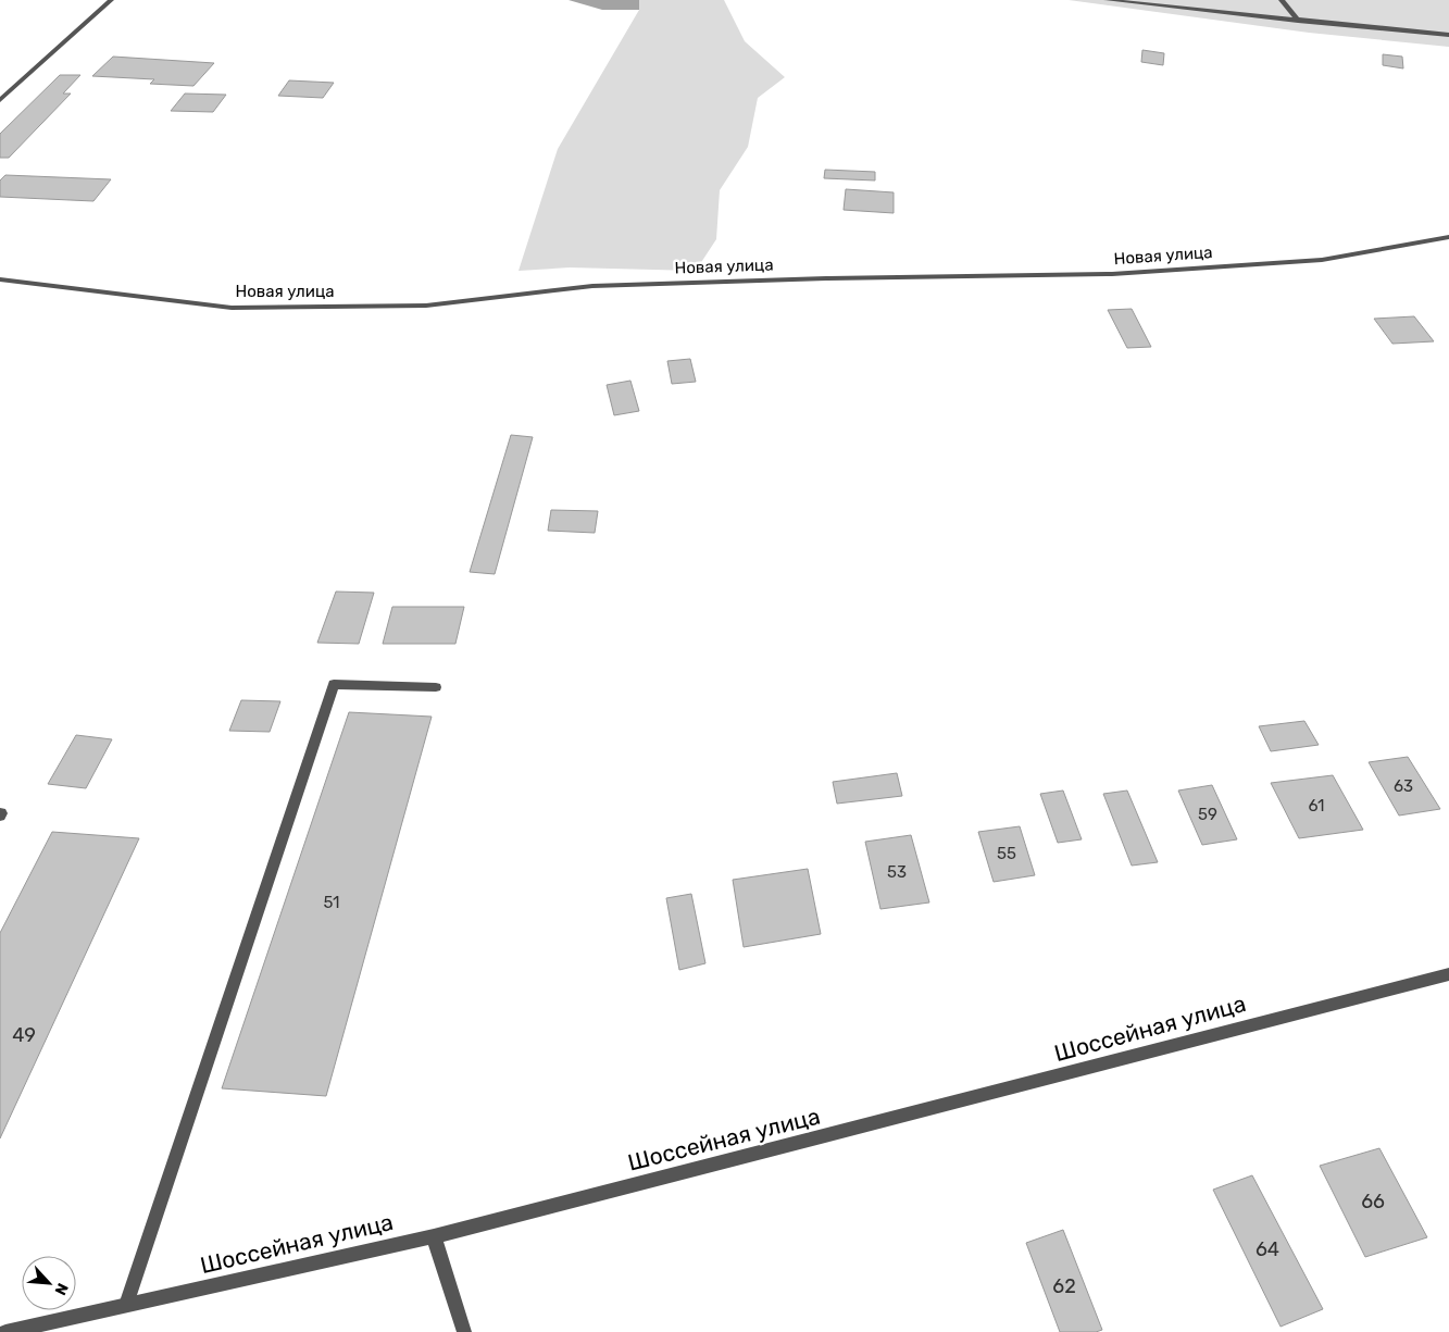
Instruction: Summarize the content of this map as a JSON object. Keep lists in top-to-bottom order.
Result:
{
  "streets": {
    "street": ["Новая улица", "Шоссейная улица"]
  },
  "house_numbers": [
    "63",
    "61",
    "59",
    "55",
    "53",
    "51",
    "49",
    "66",
    "64",
    "62"
  ],
  "north": "bottom right"
}
